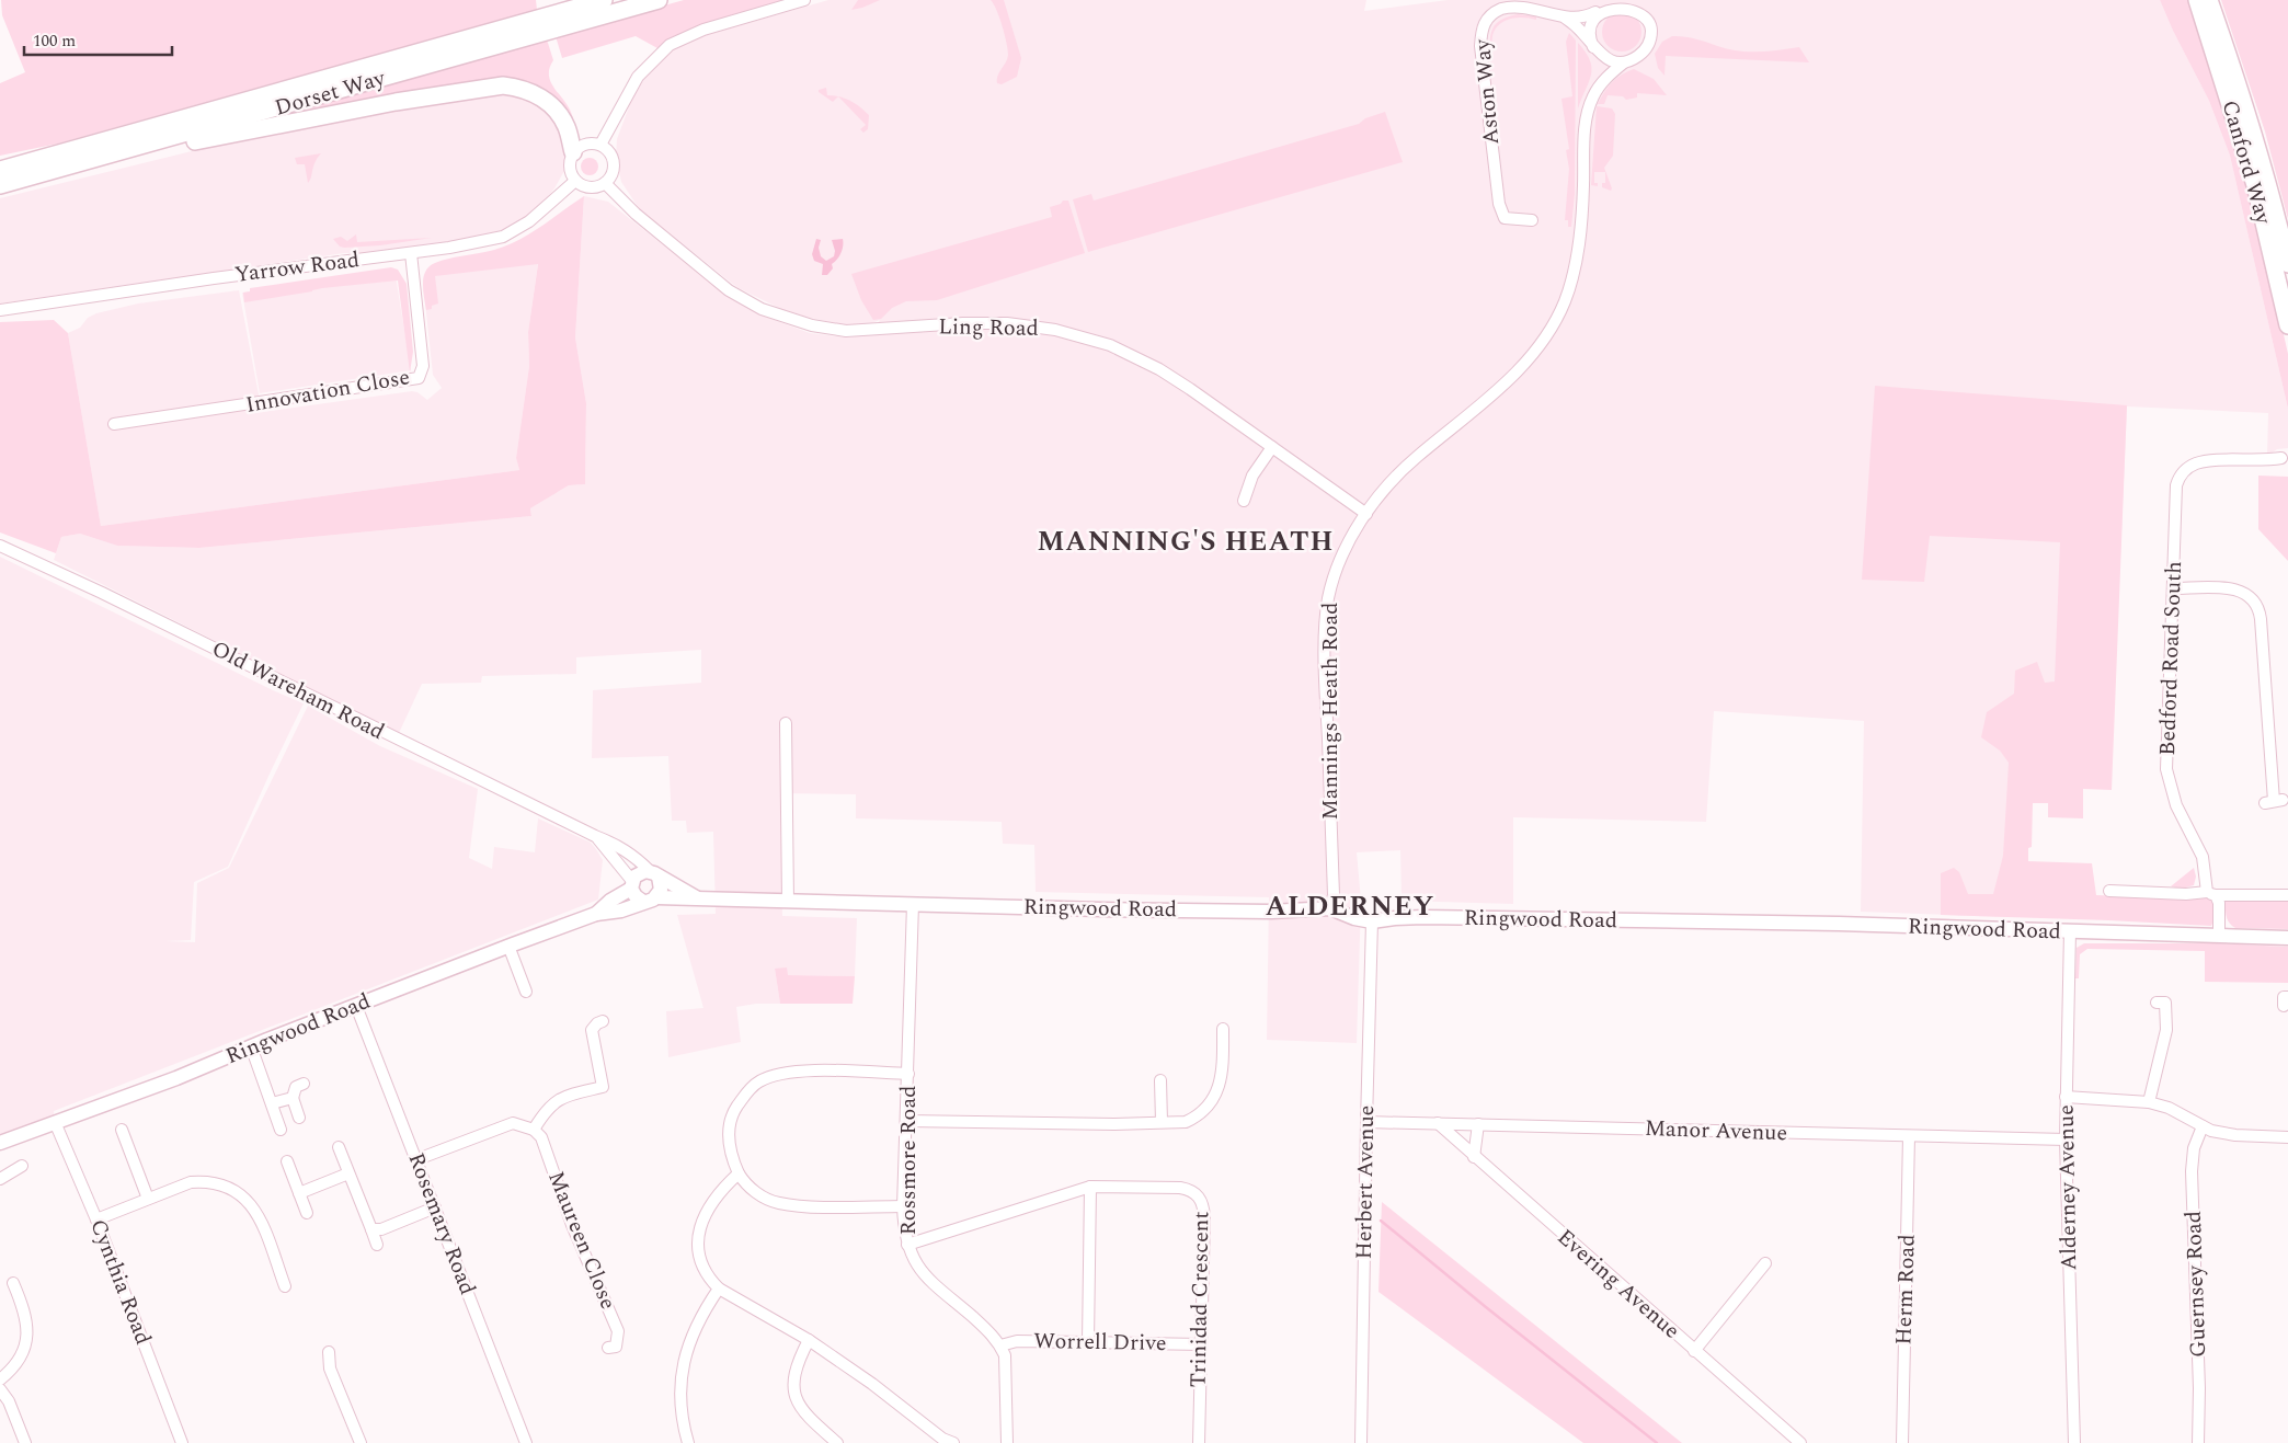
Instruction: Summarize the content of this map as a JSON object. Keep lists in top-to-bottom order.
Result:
{
  "streets": {
    "highway": ["Dorset Way", "Canford Way"],
    "main road": ["Ringwood Road"],
    "street": [
      "Aston Way",
      "Yarrow Road",
      "Ling Road",
      "Innovation Close",
      "Bedford Road South",
      "Old Wareham Road",
      "Mannings Heath Road",
      "Manor Avenue",
      "Rossmore Road",
      "Herbert Avenue",
      "Alderney Avenue",
      "Rosemary Road",
      "Maureen Close",
      "Cynthia Road",
      "Evering Avenue",
      "Guernsey Road",
      "Herm Road",
      "Trinidad Crescent",
      "Worrell Drive"
    ]
  },
  "crossings": [
    ["Aston Way", "Mannings Heath Road"],
    ["Yarrow Road", "Ling Road"],
    ["Yarrow Road", "Innovation Close"],
    ["Ling Road", "Mannings Heath Road"],
    ["Bedford Road South", "Ringwood Road"],
    ["Old Wareham Road", "Ringwood Road"],
    ["Mannings Heath Road", "Ringwood Road"],
    ["Ringwood Road", "Rossmore Road"],
    ["Ringwood Road", "Herbert Avenue"],
    ["Ringwood Road", "Alderney Avenue"],
    ["Ringwood Road", "Rosemary Road"],
    ["Ringwood Road", "Cynthia Road"],
    ["Manor Avenue", "Herbert Avenue"],
    ["Manor Avenue", "Alderney Avenue"],
    ["Manor Avenue", "Evering Avenue"],
    ["Manor Avenue", "Herm Road"],
    ["Rossmore Road", "Trinidad Crescent"],
    ["Rossmore Road", "Worrell Drive"],
    ["Trinidad Crescent", "Worrell Drive"]
  ],
  "districts": ["MANNING'S HEATH", "ALDERNEY"],
  "scale_bar": "100 m"
}
